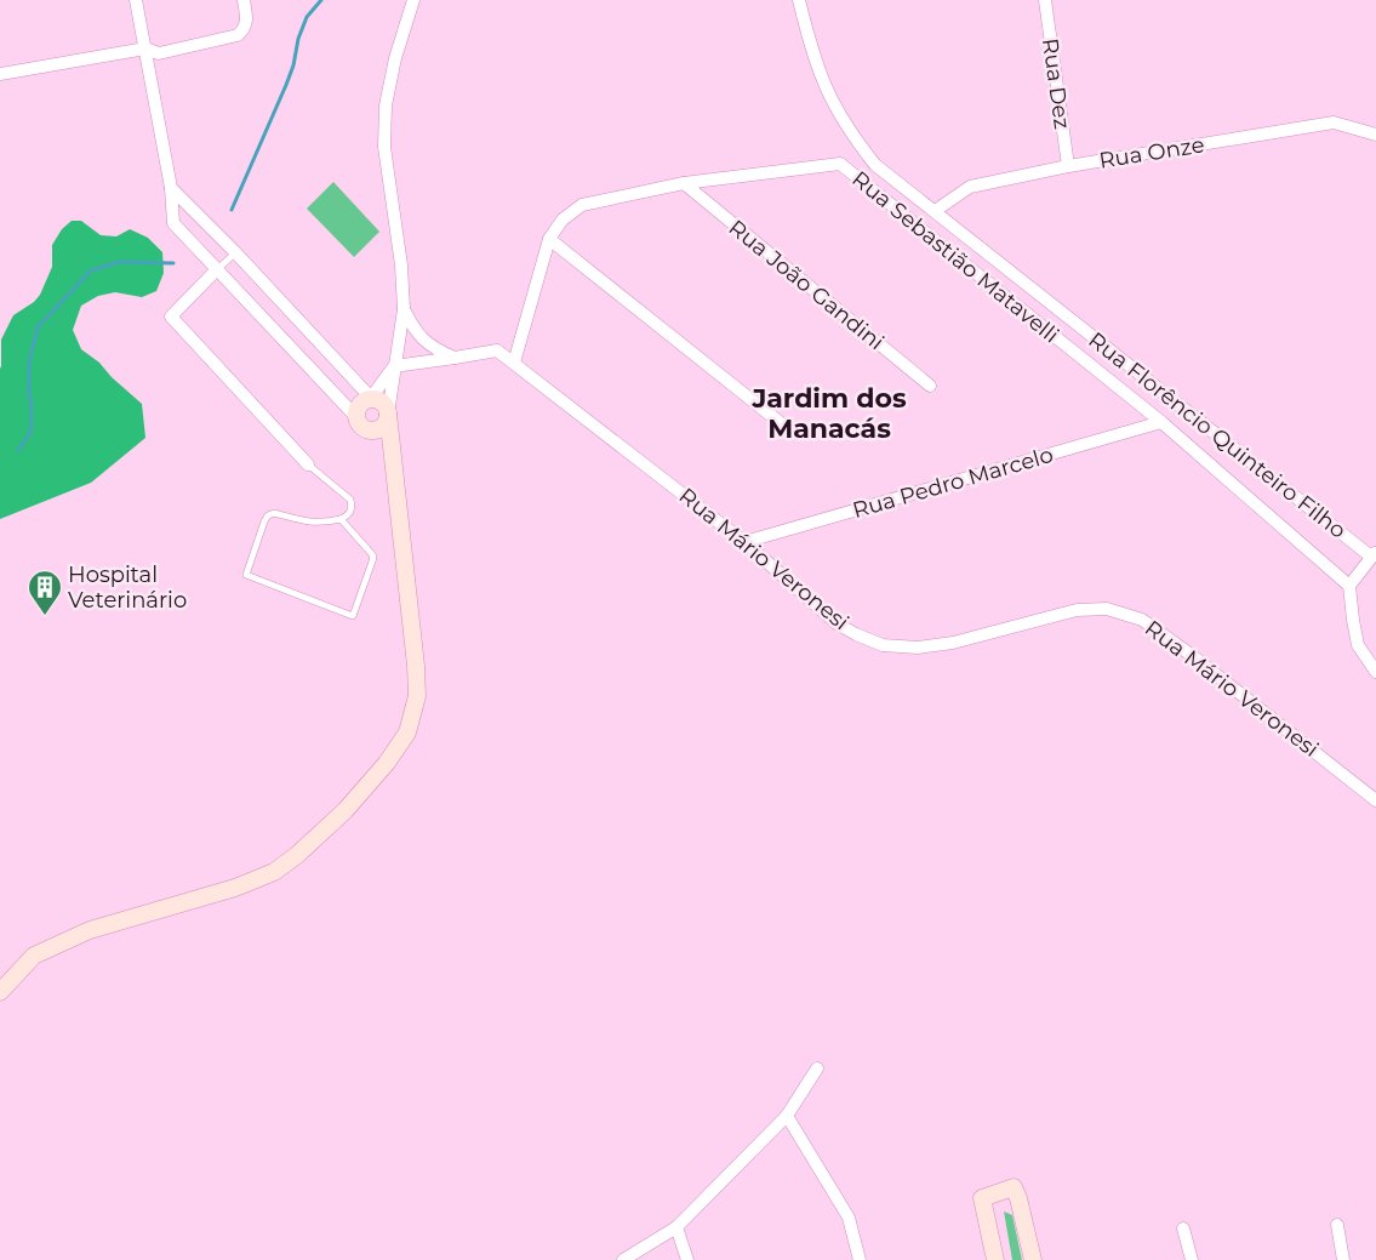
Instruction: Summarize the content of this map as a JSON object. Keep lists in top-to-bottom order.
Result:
{
  "streets": {
    "street": [
      "Rua Dez",
      "Rua Onze",
      "Rua Sebastião Matavelli",
      "Rua João Gandini",
      "Rua Florêncio Quinteiro Filho",
      "Rua Pedro Marcelo",
      "Rua Mário Veronesi"
    ]
  },
  "crossings": [
    ["Rua Dez", "Rua Onze"],
    ["Rua Onze", "Rua Florêncio Quinteiro Filho"],
    ["Rua Sebastião Matavelli", "Rua João Gandini"],
    ["Rua Sebastião Matavelli", "Rua Florêncio Quinteiro Filho"],
    ["Rua Sebastião Matavelli", "Rua Pedro Marcelo"],
    ["Rua Sebastião Matavelli", "Rua Mário Veronesi"],
    ["Rua Pedro Marcelo", "Rua Mário Veronesi"]
  ],
  "districts": ["Jardim dos Manacás"],
  "places": {
    "building": ["Hospital Veterinário"]
  }
}
